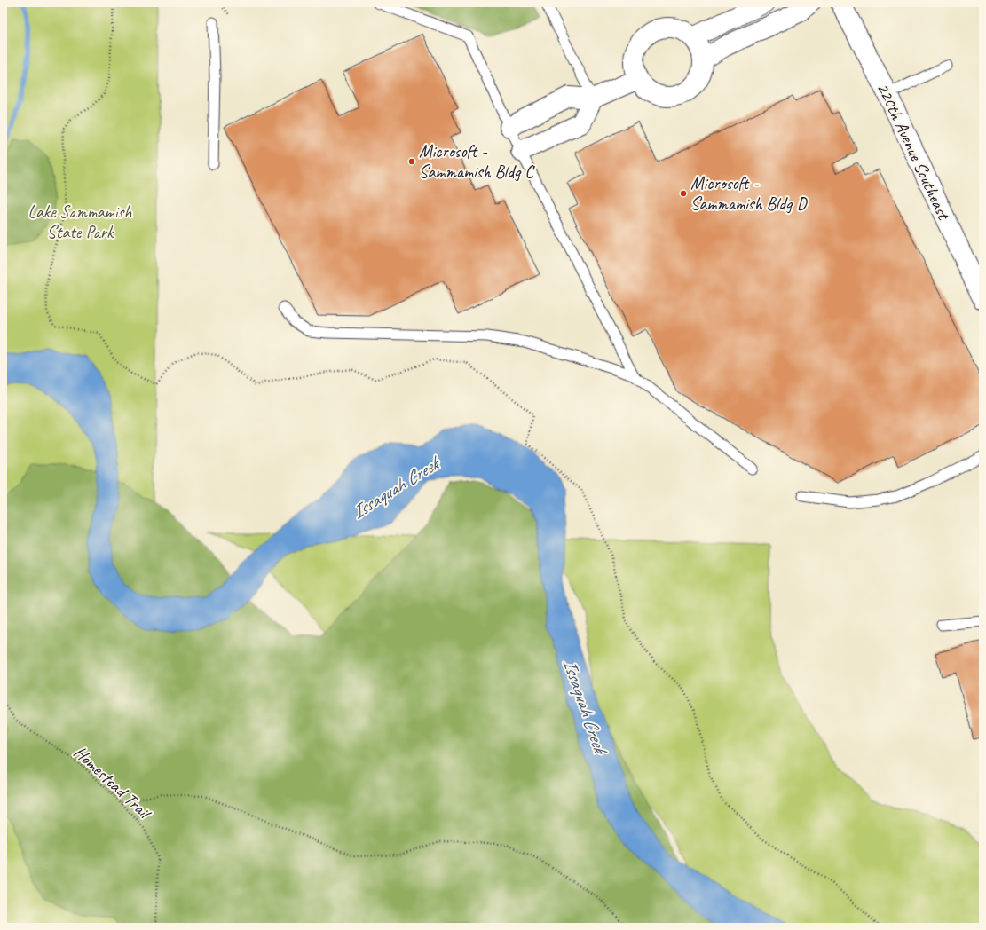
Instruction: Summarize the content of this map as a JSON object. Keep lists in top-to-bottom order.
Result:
{
  "streets": {
    "street": ["220th Avenue Southeast"],
    "path": ["Homestead Trail"]
  },
  "water": ["Issaquah Creek"],
  "parks": ["Lake Sammamish State Park"],
  "places": ["Microsoft - Sammamish Bldg C", "Microsoft - Sammamish Bldg D"]
}
